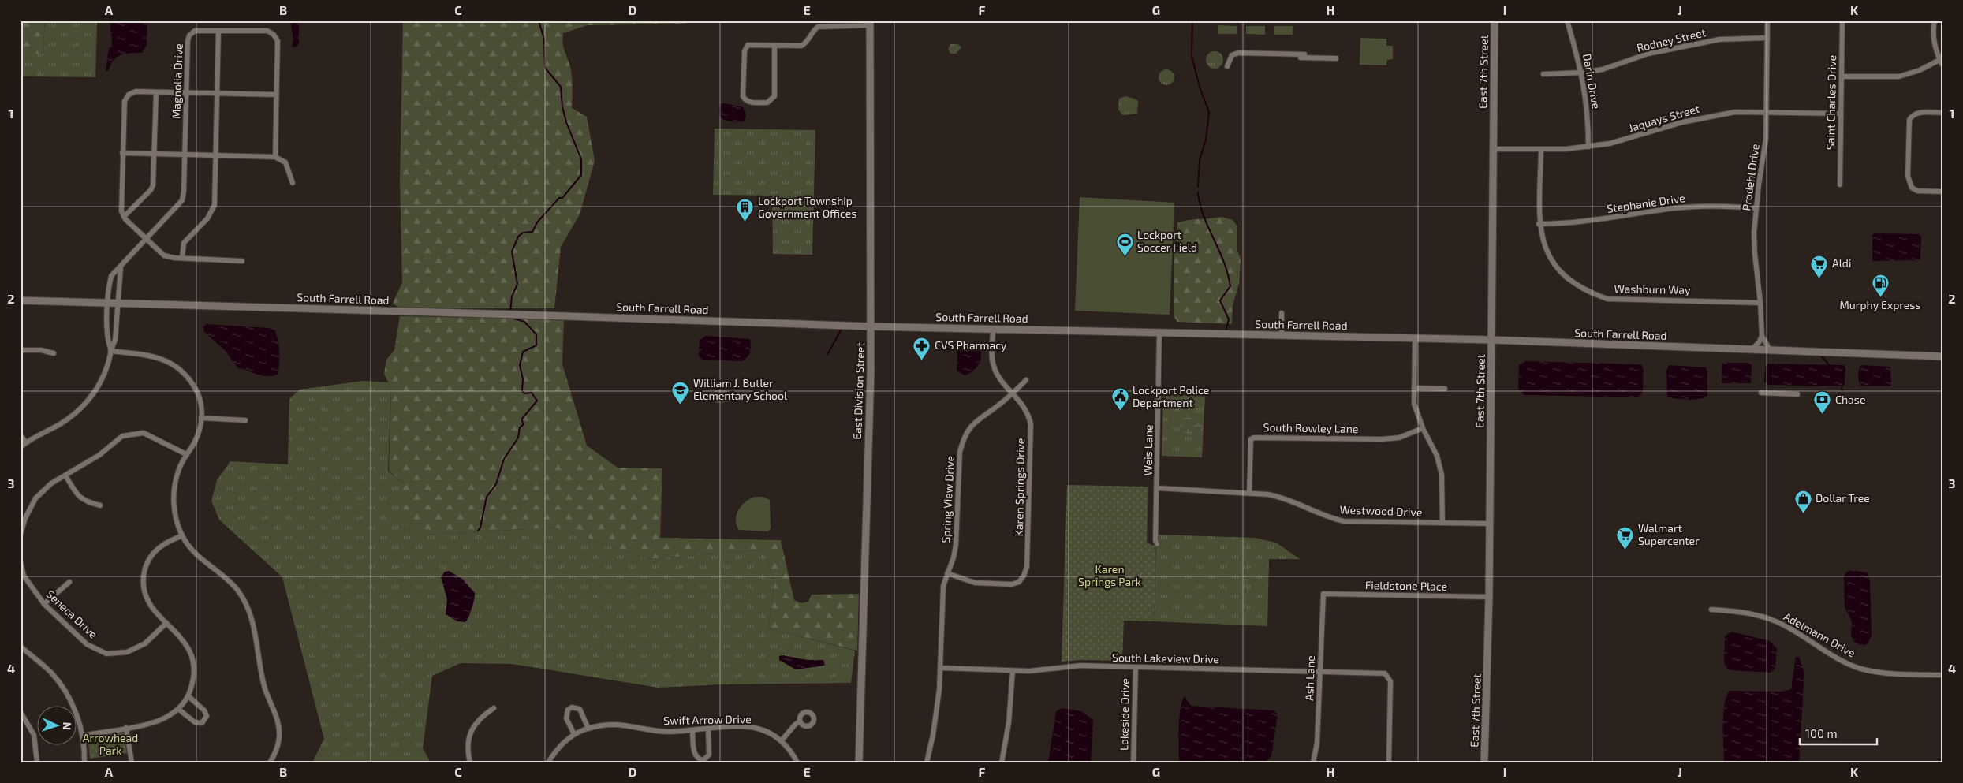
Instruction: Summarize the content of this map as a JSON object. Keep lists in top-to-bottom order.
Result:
{
  "streets": {
    "street": [
      "Rodney Street",
      "East 7th Street",
      "Magnolia Drive",
      "Darin Drive",
      "Saint Charles Drive",
      "Jaquays Street",
      "Prodehl Drive",
      "Stephanie Drive",
      "Washburn Way",
      "South Farrell Road",
      "East Division Street",
      "South Rowley Lane",
      "Weis Lane",
      "Karen Springs Drive",
      "Spring View Drive",
      "Westwood Drive",
      "Fieldstone Place",
      "Seneca Drive",
      "Adelmann Drive",
      "South Lakeview Drive",
      "Ash Lane",
      "Lakeside Drive",
      "Swift Arrow Drive"
    ]
  },
  "crossings": [
    ["Rodney Street", "Darin Drive"],
    ["Rodney Street", "Prodehl Drive"],
    ["East 7th Street", "Jaquays Street"],
    ["East 7th Street", "South Farrell Road"],
    ["East 7th Street", "Westwood Drive"],
    ["East 7th Street", "Fieldstone Place"],
    ["Magnolia Drive", "South Farrell Road"],
    ["Darin Drive", "Jaquays Street"],
    ["Saint Charles Drive", "Jaquays Street"],
    ["Jaquays Street", "Prodehl Drive"],
    ["Jaquays Street", "Washburn Way"],
    ["Prodehl Drive", "Stephanie Drive"],
    ["Prodehl Drive", "Washburn Way"],
    ["Prodehl Drive", "South Farrell Road"],
    ["Stephanie Drive", "Washburn Way"],
    ["South Farrell Road", "East Division Street"],
    ["South Farrell Road", "Weis Lane"],
    ["South Farrell Road", "Karen Springs Drive"],
    ["South Rowley Lane", "Westwood Drive"],
    ["Weis Lane", "Westwood Drive"],
    ["Karen Springs Drive", "Spring View Drive"],
    ["Spring View Drive", "South Lakeview Drive"],
    ["Fieldstone Place", "Ash Lane"],
    ["South Lakeview Drive", "Ash Lane"],
    ["South Lakeview Drive", "Lakeside Drive"]
  ],
  "parks": ["Karen Springs Park", "Arrowhead Park"],
  "places": {
    "building": ["Lockport Township Government Offices"],
    "sports": ["Lockport Soccer Field"],
    "supermarket": ["Aldi", "Walmart Supercenter"],
    "fuel station": ["Murphy Express"],
    "pharmacy": ["CVS Pharmacy"],
    "school or university": ["William J. Butler Elementary School"],
    "public building": ["Lockport Police Department"],
    "bank": ["Chase"],
    "shop": ["Dollar Tree"]
  },
  "scale_bar": "100 m",
  "north": "right",
  "grid": {
    "columns": [
      "A",
      "B",
      "C",
      "D",
      "E",
      "F",
      "G",
      "H",
      "I",
      "J",
      "K"
    ],
    "rows": [
      "1",
      "2",
      "3",
      "4"
    ]
  }
}
